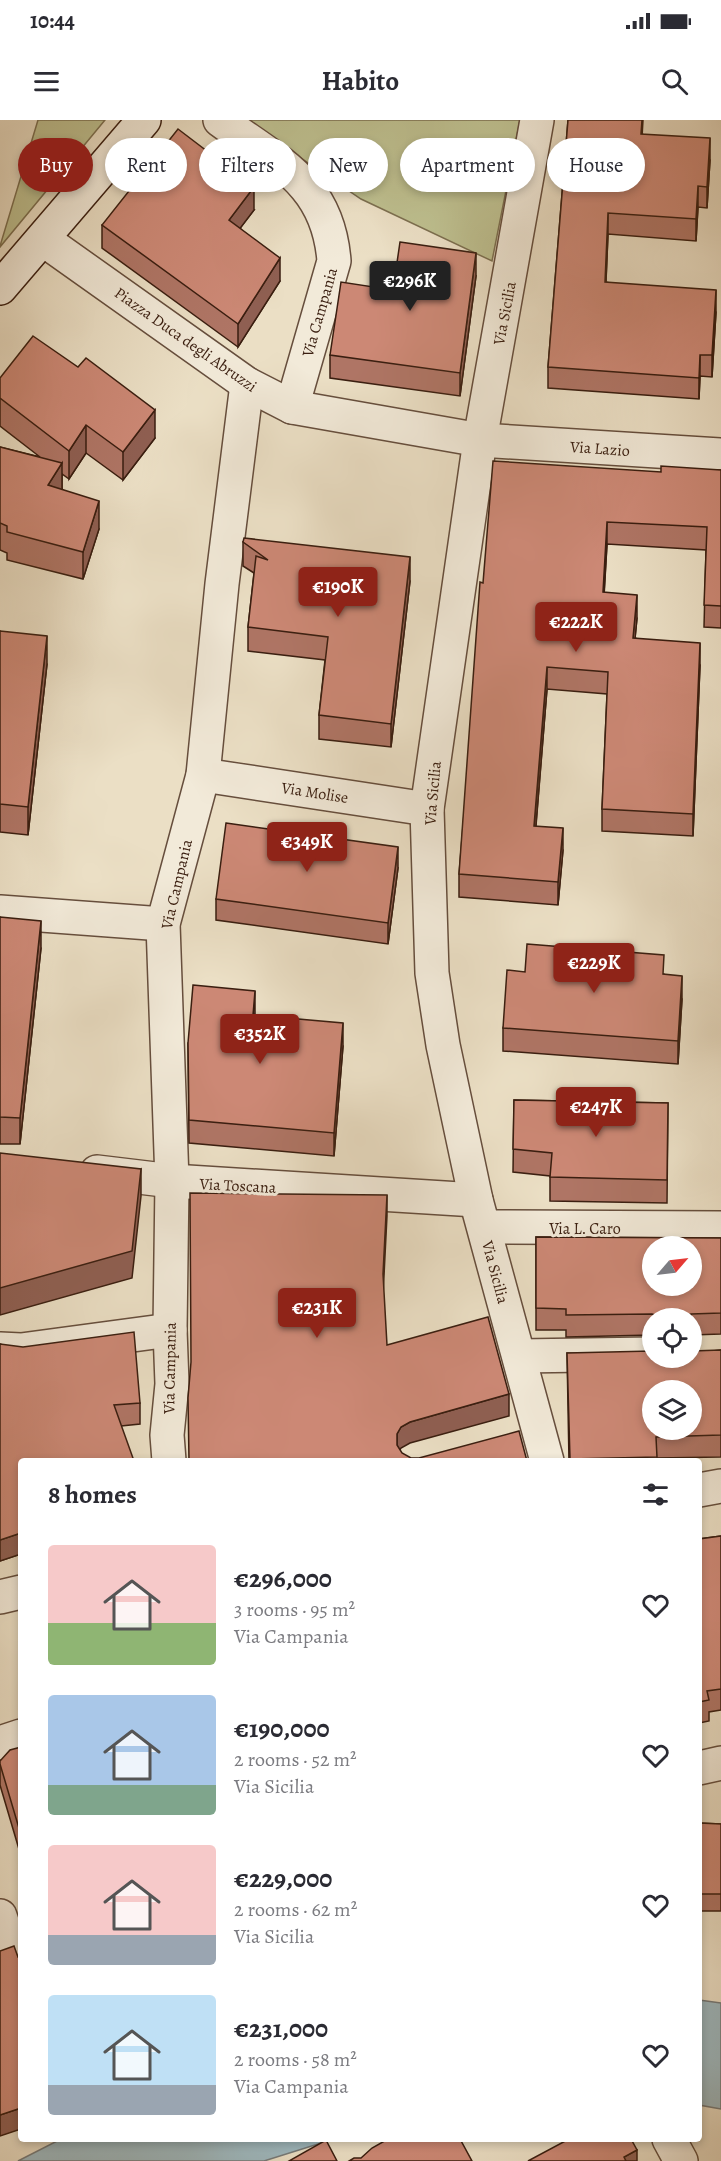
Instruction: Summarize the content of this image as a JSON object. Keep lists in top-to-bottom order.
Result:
{
  "streets": {
    "street": [
      "Via Campania",
      "Via Sicilia",
      "Piazza Duca degli Abruzzi",
      "Via Lazio",
      "Via Molise",
      "Via Toscana",
      "Via L. Caro"
    ]
  },
  "crossings": [
    ["Via Campania", "Piazza Duca degli Abruzzi"],
    ["Via Campania", "Via Molise"],
    ["Via Campania", "Via Toscana"],
    ["Via Sicilia", "Piazza Duca degli Abruzzi"],
    ["Via Sicilia", "Via Lazio"],
    ["Via Sicilia", "Via Molise"],
    ["Via Sicilia", "Via Toscana"],
    ["Via Sicilia", "Via L. Caro"],
    ["Piazza Duca degli Abruzzi", "Via Lazio"],
    ["Via Toscana", "Via L. Caro"]
  ],
  "north": "top right",
  "page": {
    "status": "10:44",
    "header": "Habito",
    "chip": [
      "Buy",
      "Rent",
      "Filters",
      "New",
      "Apartment",
      "House"
    ],
    "price": [
      "€296K",
      "€190K",
      "€222K",
      "€349K",
      "€229K",
      "€352K",
      "€247K",
      "€231K"
    ],
    "heading": "8 homes",
    "list": [
      {
        "name": "€296,000",
        "note": "3 rooms · 95 m² · Via Campania"
      },
      {
        "name": "€190,000",
        "note": "2 rooms · 52 m² · Via Sicilia"
      },
      {
        "name": "€229,000",
        "note": "2 rooms · 62 m² · Via Sicilia"
      },
      {
        "name": "€231,000",
        "note": "2 rooms · 58 m² · Via Campania"
      }
    ]
  }
}
